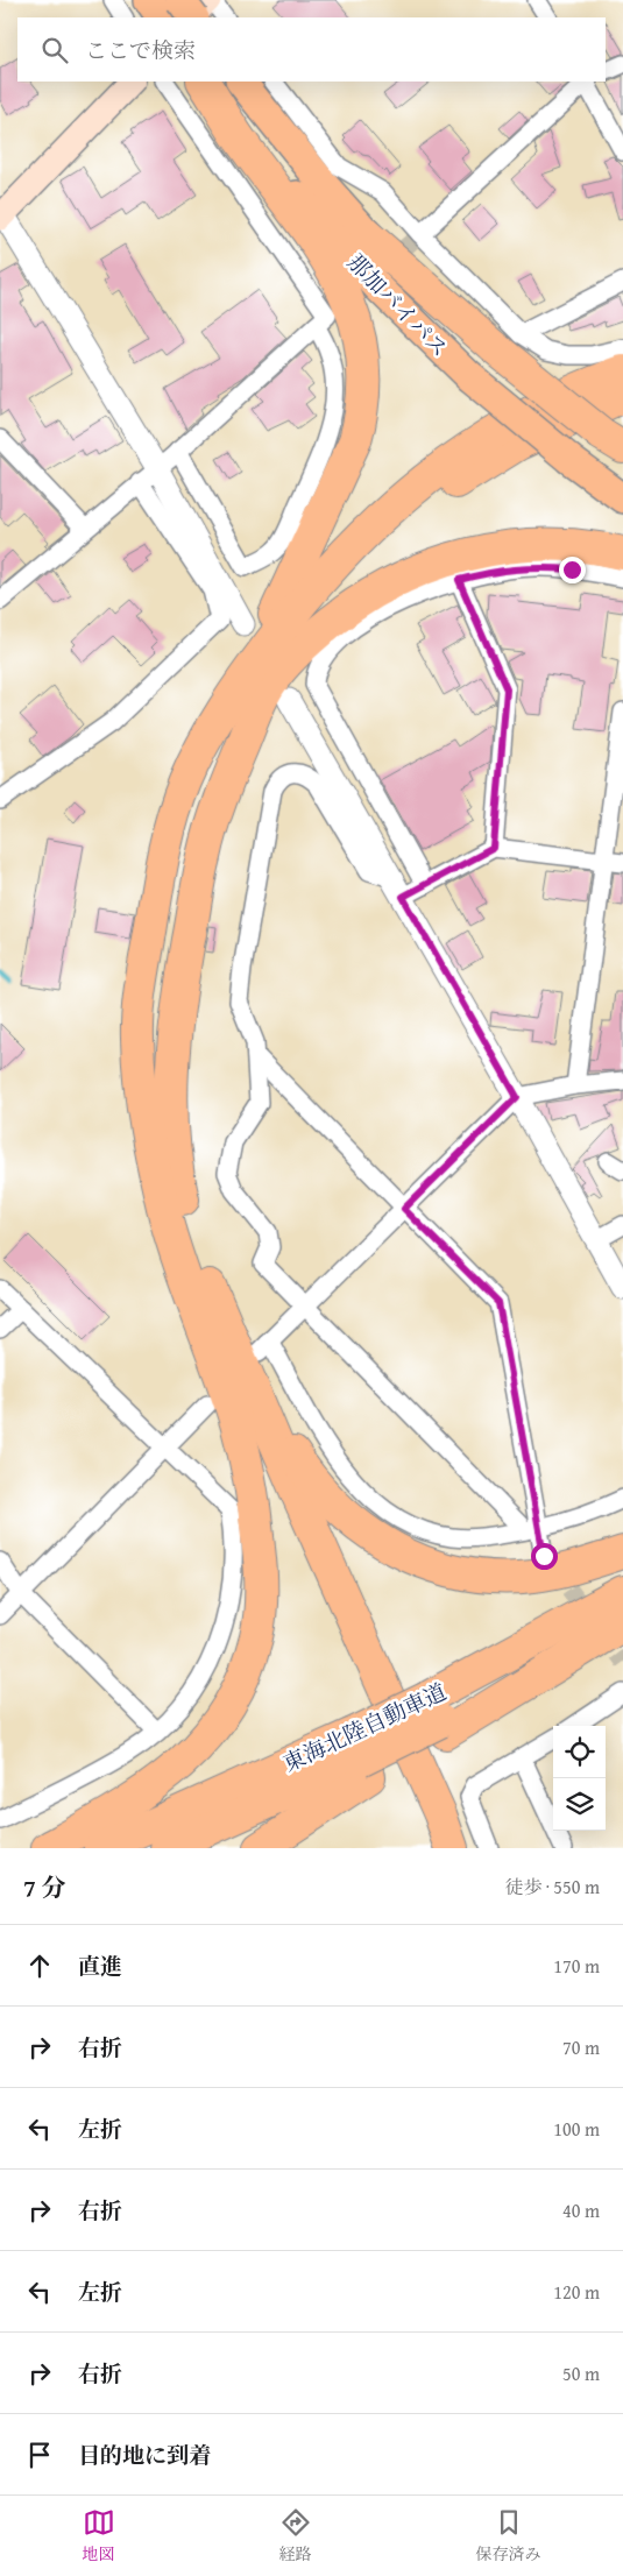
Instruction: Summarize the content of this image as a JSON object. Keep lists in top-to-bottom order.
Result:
{
  "streets": {
    "highway": ["那加バイパス", "東海北陸自動車道"]
  },
  "page": {
    "search": "ここで検索",
    "heading": ["7 分", "徒歩 · 550 m"],
    "list": [
      ["直進", "170 m"],
      ["右折", "70 m"],
      ["左折", "100 m"],
      ["右折", "40 m"],
      ["左折", "120 m"],
      ["右折", "50 m"],
      "目的地に到着"
    ],
    "nav": ["地図", "経路", "保存済み"]
  }
}
